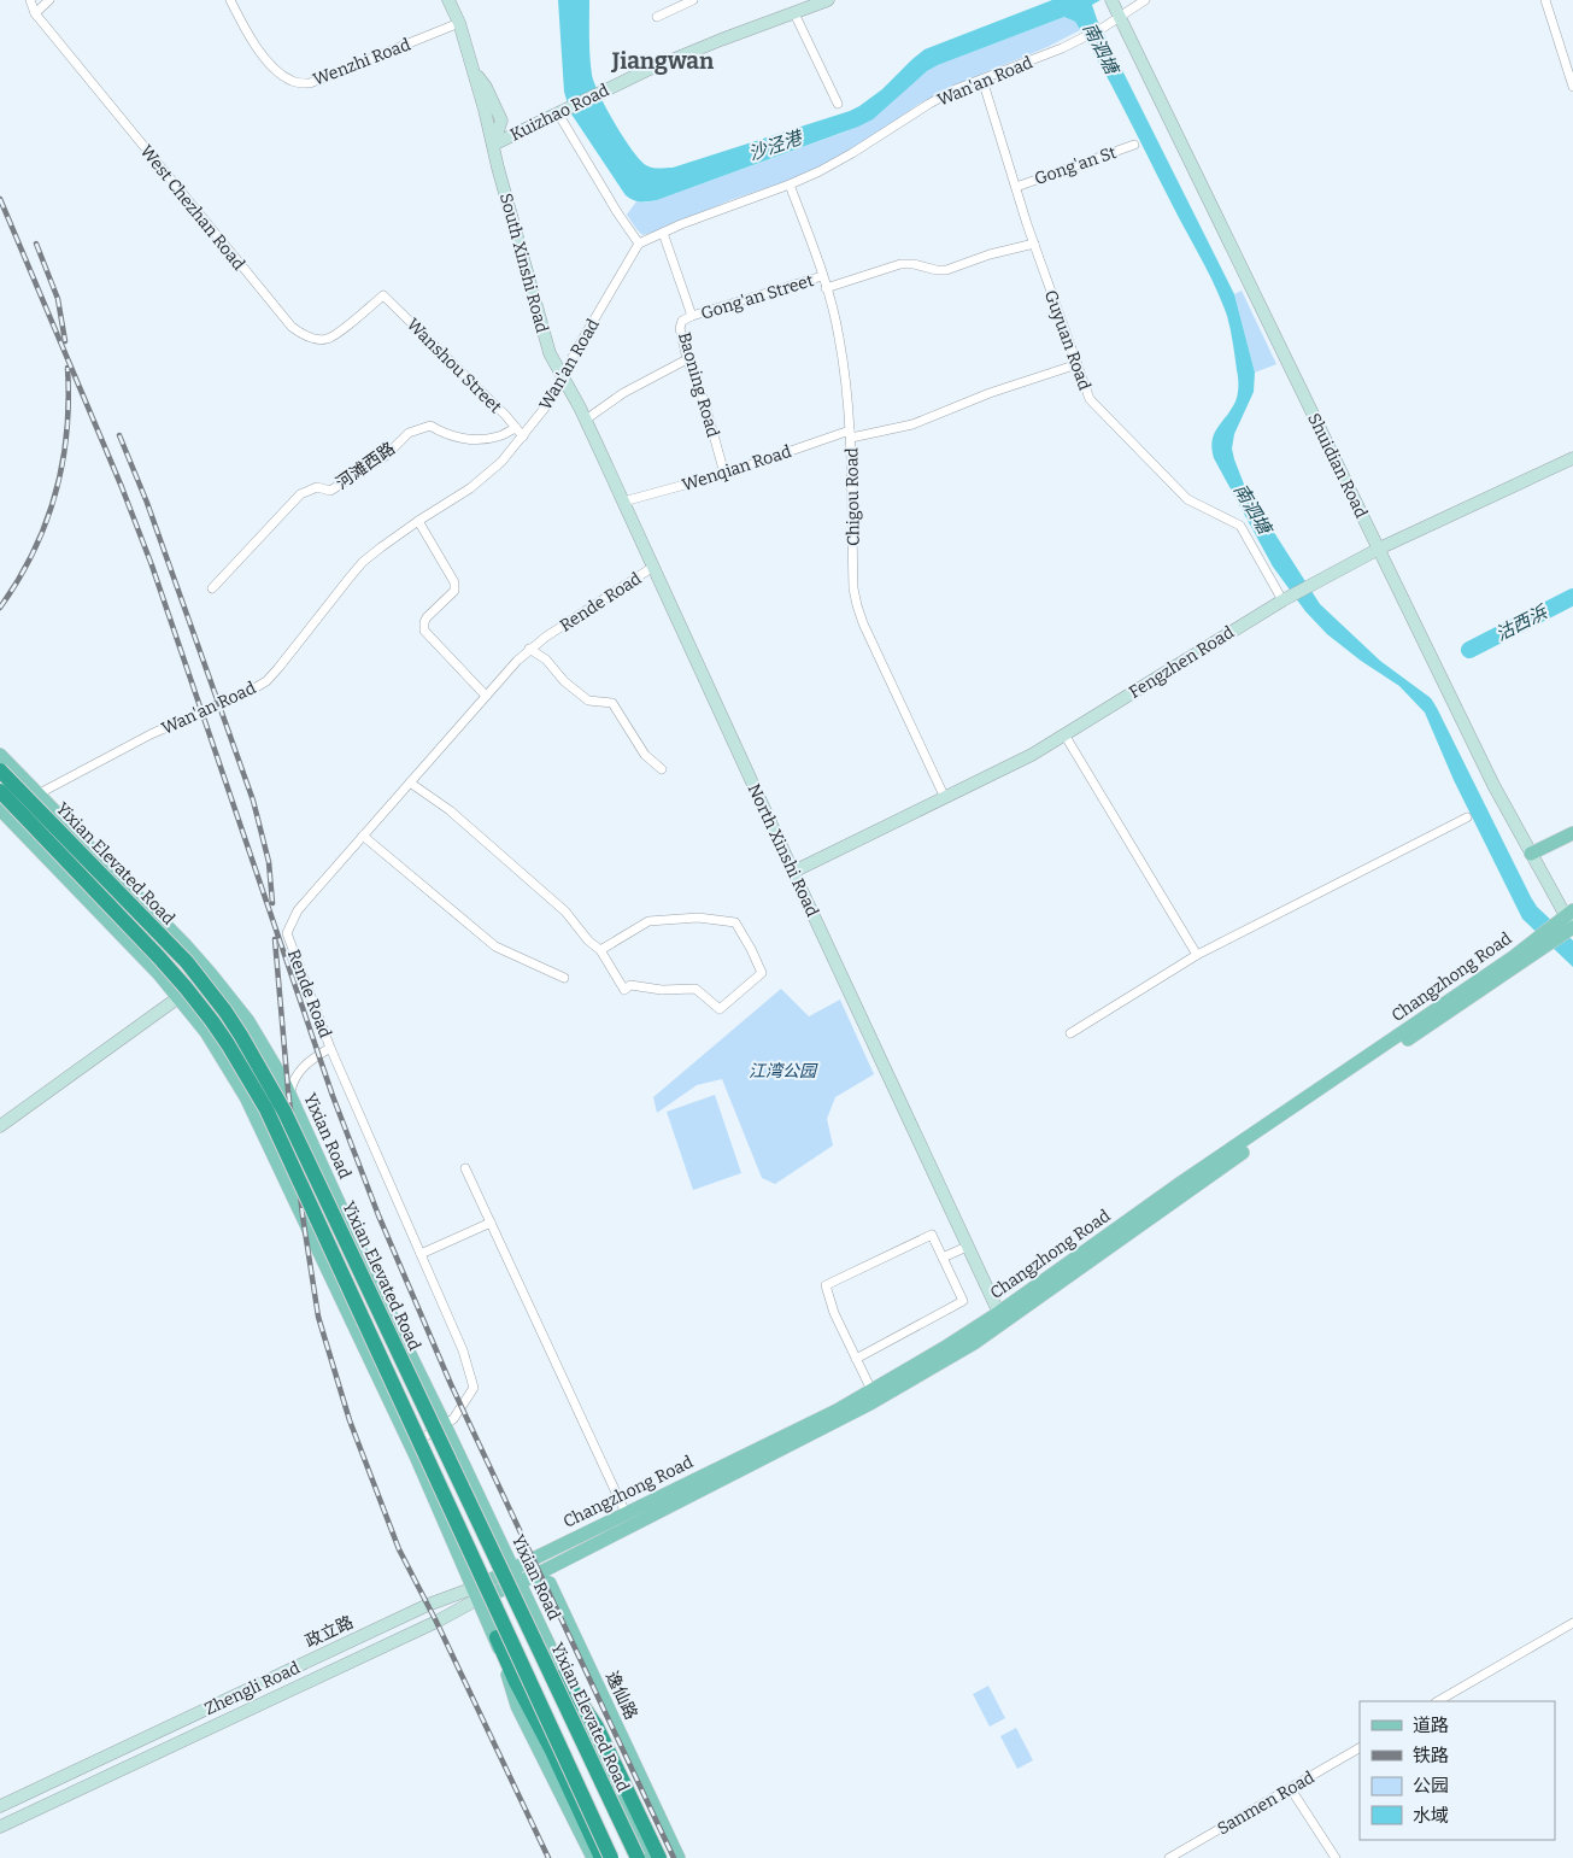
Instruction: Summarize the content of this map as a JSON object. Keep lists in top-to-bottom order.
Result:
{
  "streets": {
    "highway": ["Yixian Elevated Road"],
    "main road": [
      "Changzhong Road",
      "Yixian Road",
      "政立路",
      "逸仙路"
    ],
    "street": [
      "Wenzhi Road",
      "Wan'an Road",
      "Kuizhao Road",
      "Gong'an St",
      "West Chezhan Road",
      "South Xinshi Road",
      "Gong'an Street",
      "Guyuan Road",
      "Wanshou Street",
      "Baoning Road",
      "河滩西路",
      "Shuidian Road",
      "Wenqian Road",
      "Chigou Road",
      "Rende Road",
      "Fengzhen Road",
      "North Xinshi Road",
      "Zhengli Road",
      "Sanmen Road"
    ]
  },
  "crossings": [
    ["Wenzhi Road", "South Xinshi Road"],
    ["Wan'an Road", "South Xinshi Road"],
    ["Wan'an Road", "Guyuan Road"],
    ["Wan'an Road", "Wanshou Street"],
    ["Wan'an Road", "Baoning Road"],
    ["Wan'an Road", "Shuidian Road"],
    ["Wan'an Road", "Chigou Road"],
    ["Wan'an Road", "North Xinshi Road"],
    ["Wan'an Road", "Yixian Road"],
    ["Kuizhao Road", "South Xinshi Road"],
    ["Gong'an St", "Guyuan Road"],
    ["West Chezhan Road", "Wanshou Street"],
    ["South Xinshi Road", "North Xinshi Road"],
    ["Gong'an Street", "Guyuan Road"],
    ["Gong'an Street", "Baoning Road"],
    ["Gong'an Street", "Chigou Road"],
    ["Guyuan Road", "Wenqian Road"],
    ["Guyuan Road", "Fengzhen Road"],
    ["Wanshou Street", "河滩西路"],
    ["Baoning Road", "Wenqian Road"],
    ["Shuidian Road", "Fengzhen Road"],
    ["Shuidian Road", "Changzhong Road"],
    ["Wenqian Road", "Chigou Road"],
    ["Wenqian Road", "North Xinshi Road"],
    ["Chigou Road", "Fengzhen Road"],
    ["Rende Road", "North Xinshi Road"],
    ["Rende Road", "Yixian Road"],
    ["Fengzhen Road", "North Xinshi Road"],
    ["North Xinshi Road", "Changzhong Road"],
    ["Changzhong Road", "Yixian Road"],
    ["Changzhong Road", "政立路"],
    ["Changzhong Road", "逸仙路"],
    ["Yixian Road", "政立路"],
    ["政立路", "Zhengli Road"]
  ],
  "districts": ["Jiangwan"],
  "water": ["南泗塘", "沙泾港", "沽西浜"],
  "parks": ["江湾公园"],
  "legend": [
    "道路",
    "铁路",
    "公园",
    "水域"
  ]
}
